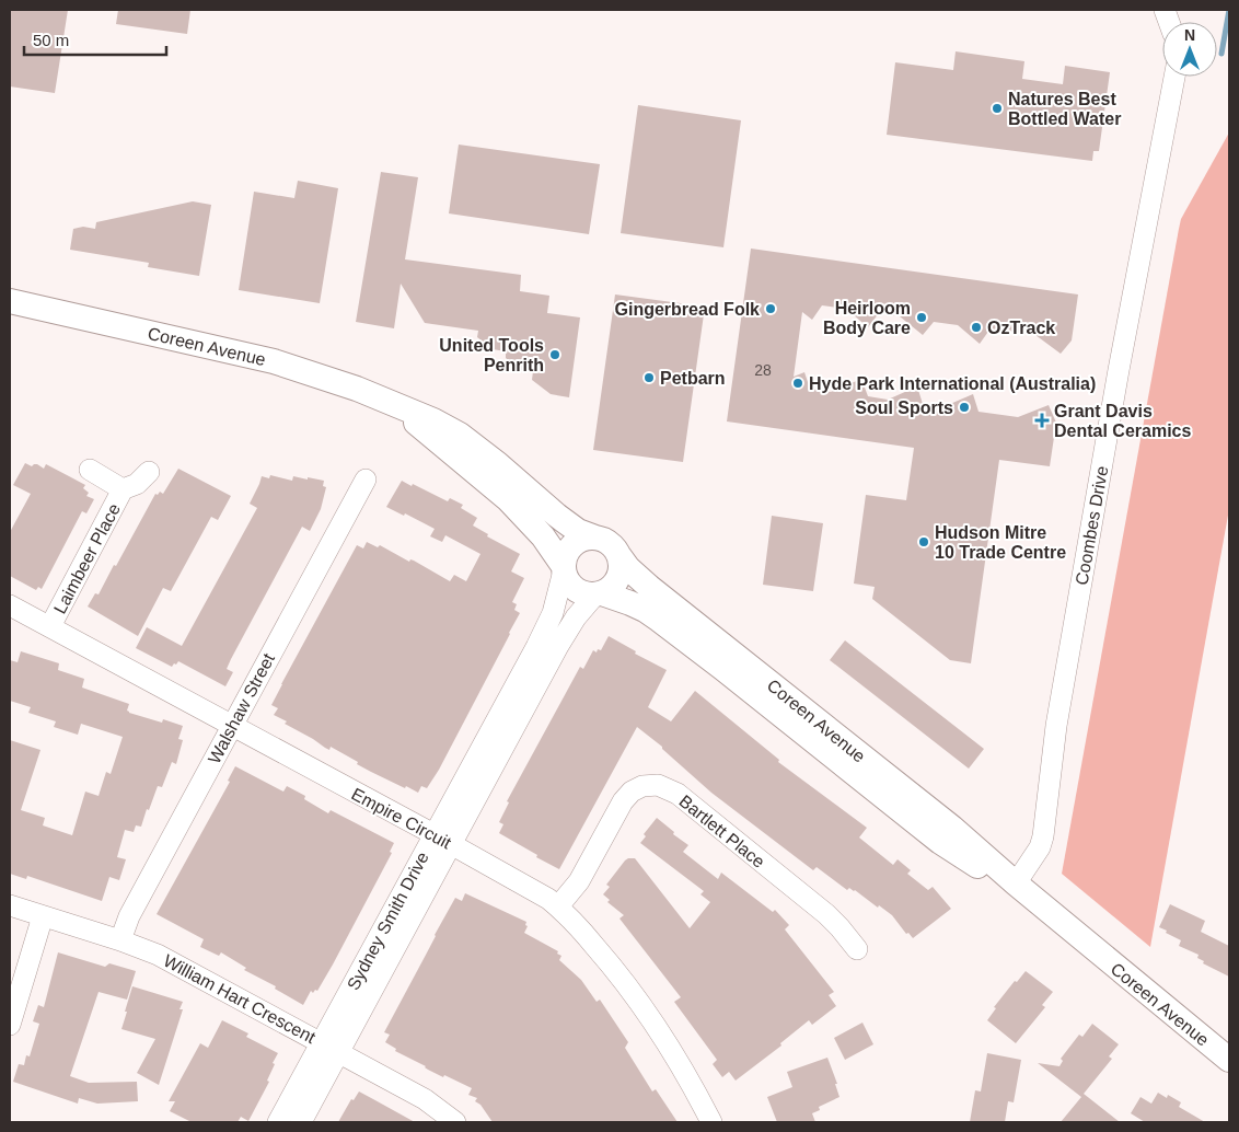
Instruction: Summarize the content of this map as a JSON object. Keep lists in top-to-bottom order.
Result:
{
  "streets": {
    "street": [
      "Coreen Avenue",
      "Coombes Drive",
      "Laimbeer Place",
      "Walshaw Street",
      "Empire Circuit",
      "Bartlett Place",
      "Sydney Smith Drive",
      "William Hart Crescent"
    ]
  },
  "crossings": [
    ["Coreen Avenue", "Coombes Drive"],
    ["Coreen Avenue", "Sydney Smith Drive"],
    ["Laimbeer Place", "Empire Circuit"],
    ["Walshaw Street", "Empire Circuit"],
    ["Walshaw Street", "William Hart Crescent"],
    ["Empire Circuit", "Bartlett Place"],
    ["Empire Circuit", "Sydney Smith Drive"],
    ["Sydney Smith Drive", "William Hart Crescent"]
  ],
  "places": {
    "other": [
      "Natures Best Bottled Water",
      "Gingerbread Folk",
      "Heirloom Body Care",
      "OzTrack",
      "United Tools Penrith",
      "Petbarn",
      "Hyde Park International (Australia)",
      "Soul Sports",
      "Hudson Mitre 10 Trade Centre"
    ],
    "health": ["Grant Davis Dental Ceramics"]
  },
  "house_numbers": ["28"],
  "scale_bar": "50 m",
  "north": "top"
}
